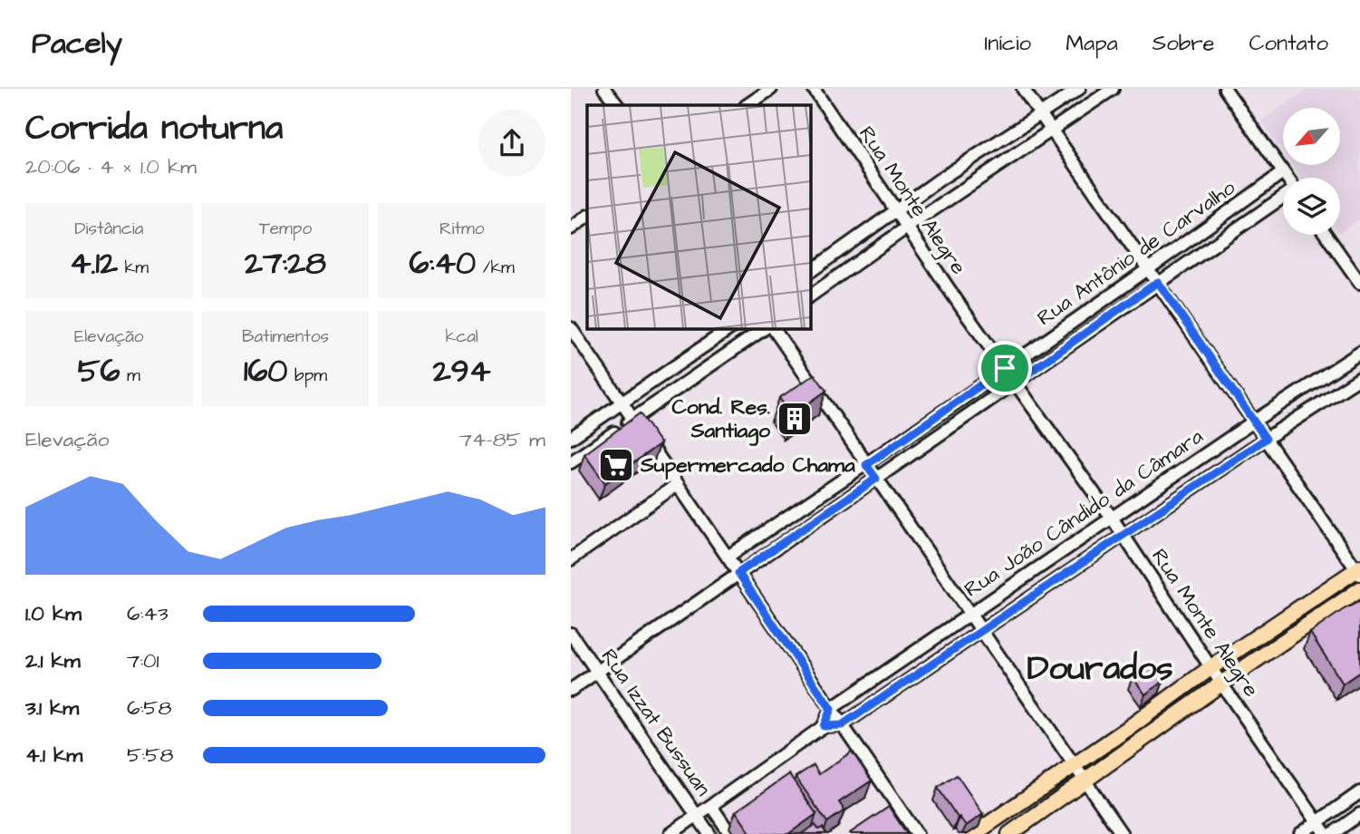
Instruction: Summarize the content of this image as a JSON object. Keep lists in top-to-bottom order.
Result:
{
  "streets": {
    "street": [
      "Rua Monte Alegre",
      "Rua Antônio de Carvalho",
      "Rua João Cândido da Câmara",
      "Rua Izzat Bussuan"
    ]
  },
  "crossings": [
    ["Rua Monte Alegre", "Rua Antônio de Carvalho"],
    ["Rua Monte Alegre", "Rua João Cândido da Câmara"],
    ["Rua Antônio de Carvalho", "Rua Izzat Bussuan"]
  ],
  "districts": ["Dourados"],
  "places": {
    "building": ["Cond. Res. Santiago"],
    "supermarket": ["Supermercado Chama"]
  },
  "north": "bottom left",
  "page": {
    "header": "Pacely",
    "nav": [
      "Início",
      "Mapa",
      "Sobre",
      "Contato"
    ],
    "heading": ["Corrida noturna", "20:06 · 4 × 1.0 km"],
    "stats": [
      ["Distância", "4.12 km"],
      ["Tempo", "27:28"],
      ["Ritmo", "6:40 /km"],
      ["Elevação", "56 m"],
      ["Batimentos", "160 bpm"],
      ["kcal", "294"]
    ],
    "chart": ["Elevação", "74–85 m"],
    "list": [
      {
        "name": "1.0 km",
        "note": "6:43"
      },
      {
        "name": "2.1 km",
        "note": "7:01"
      },
      {
        "name": "3.1 km",
        "note": "6:58"
      },
      {
        "name": "4.1 km",
        "note": "5:58"
      }
    ]
  }
}
